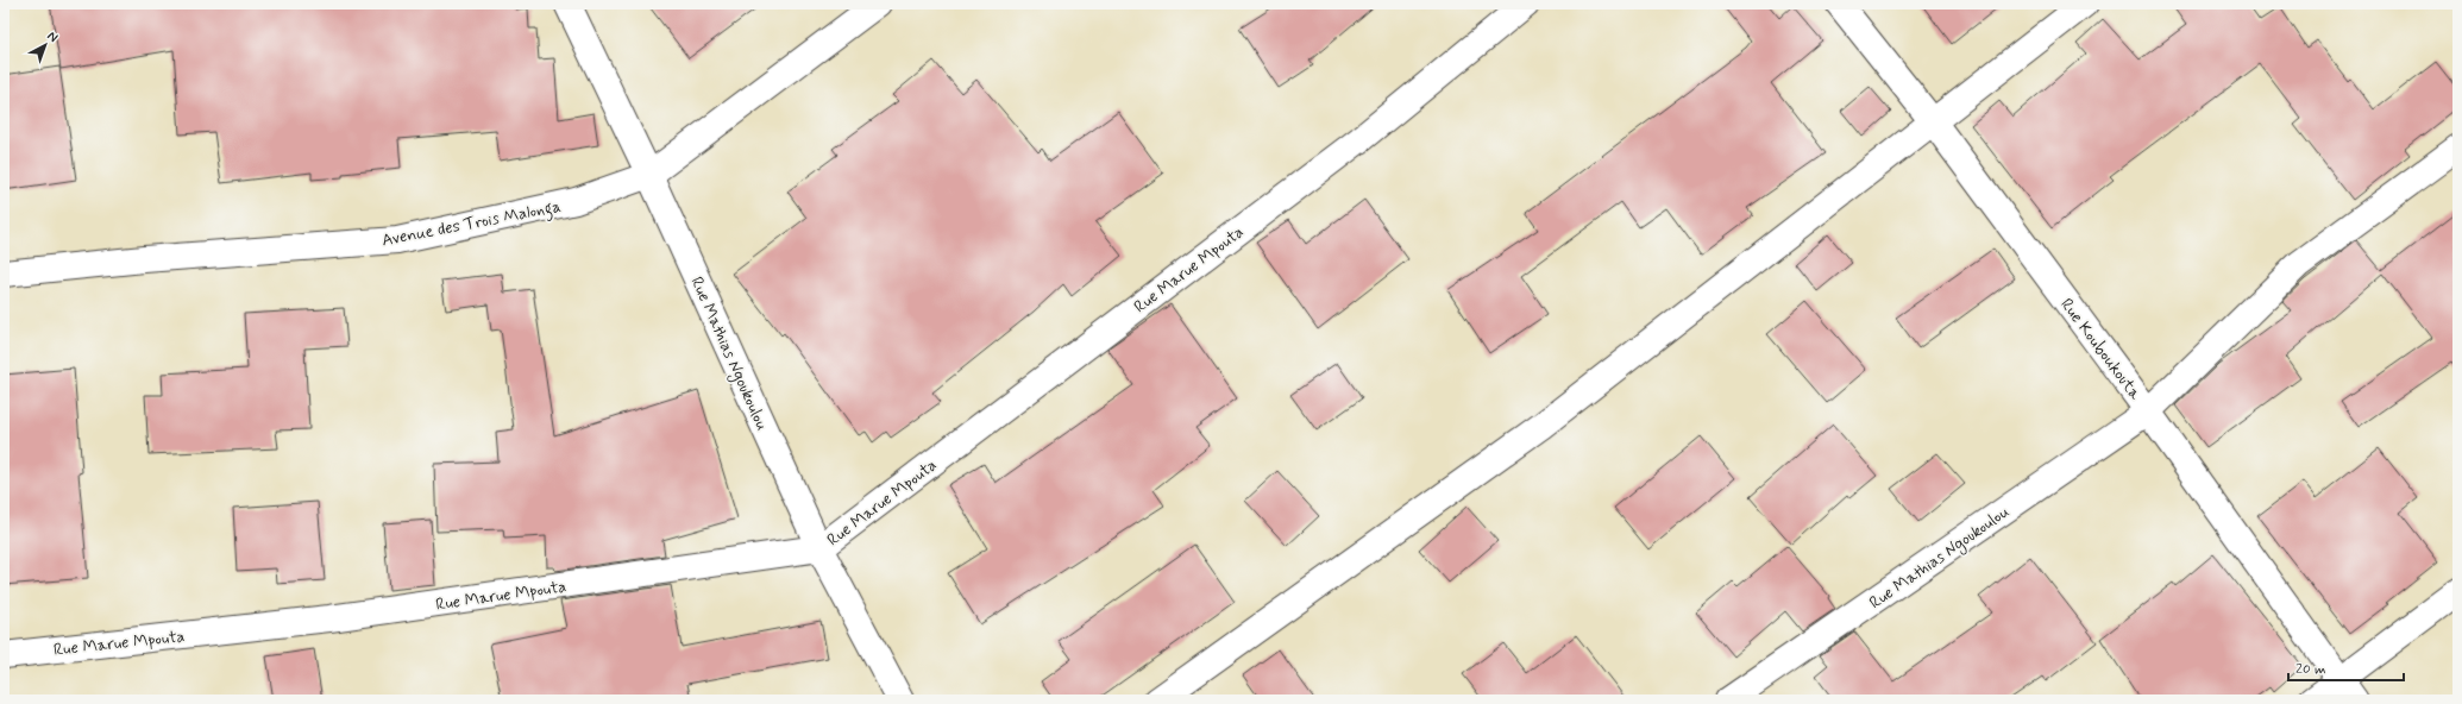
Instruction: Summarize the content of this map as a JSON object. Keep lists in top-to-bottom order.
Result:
{
  "streets": {
    "street": [
      "Avenue des Trois Malonga",
      "Rue Marue Mpouta",
      "Rue Kouboukouta",
      "Rue Mathias Ngoukoulou"
    ]
  },
  "crossings": [
    ["Avenue des Trois Malonga", "Rue Mathias Ngoukoulou"],
    ["Rue Marue Mpouta", "Rue Mathias Ngoukoulou"],
    ["Rue Kouboukouta", "Rue Mathias Ngoukoulou"]
  ],
  "scale_bar": "20 m",
  "north": "top right"
}
